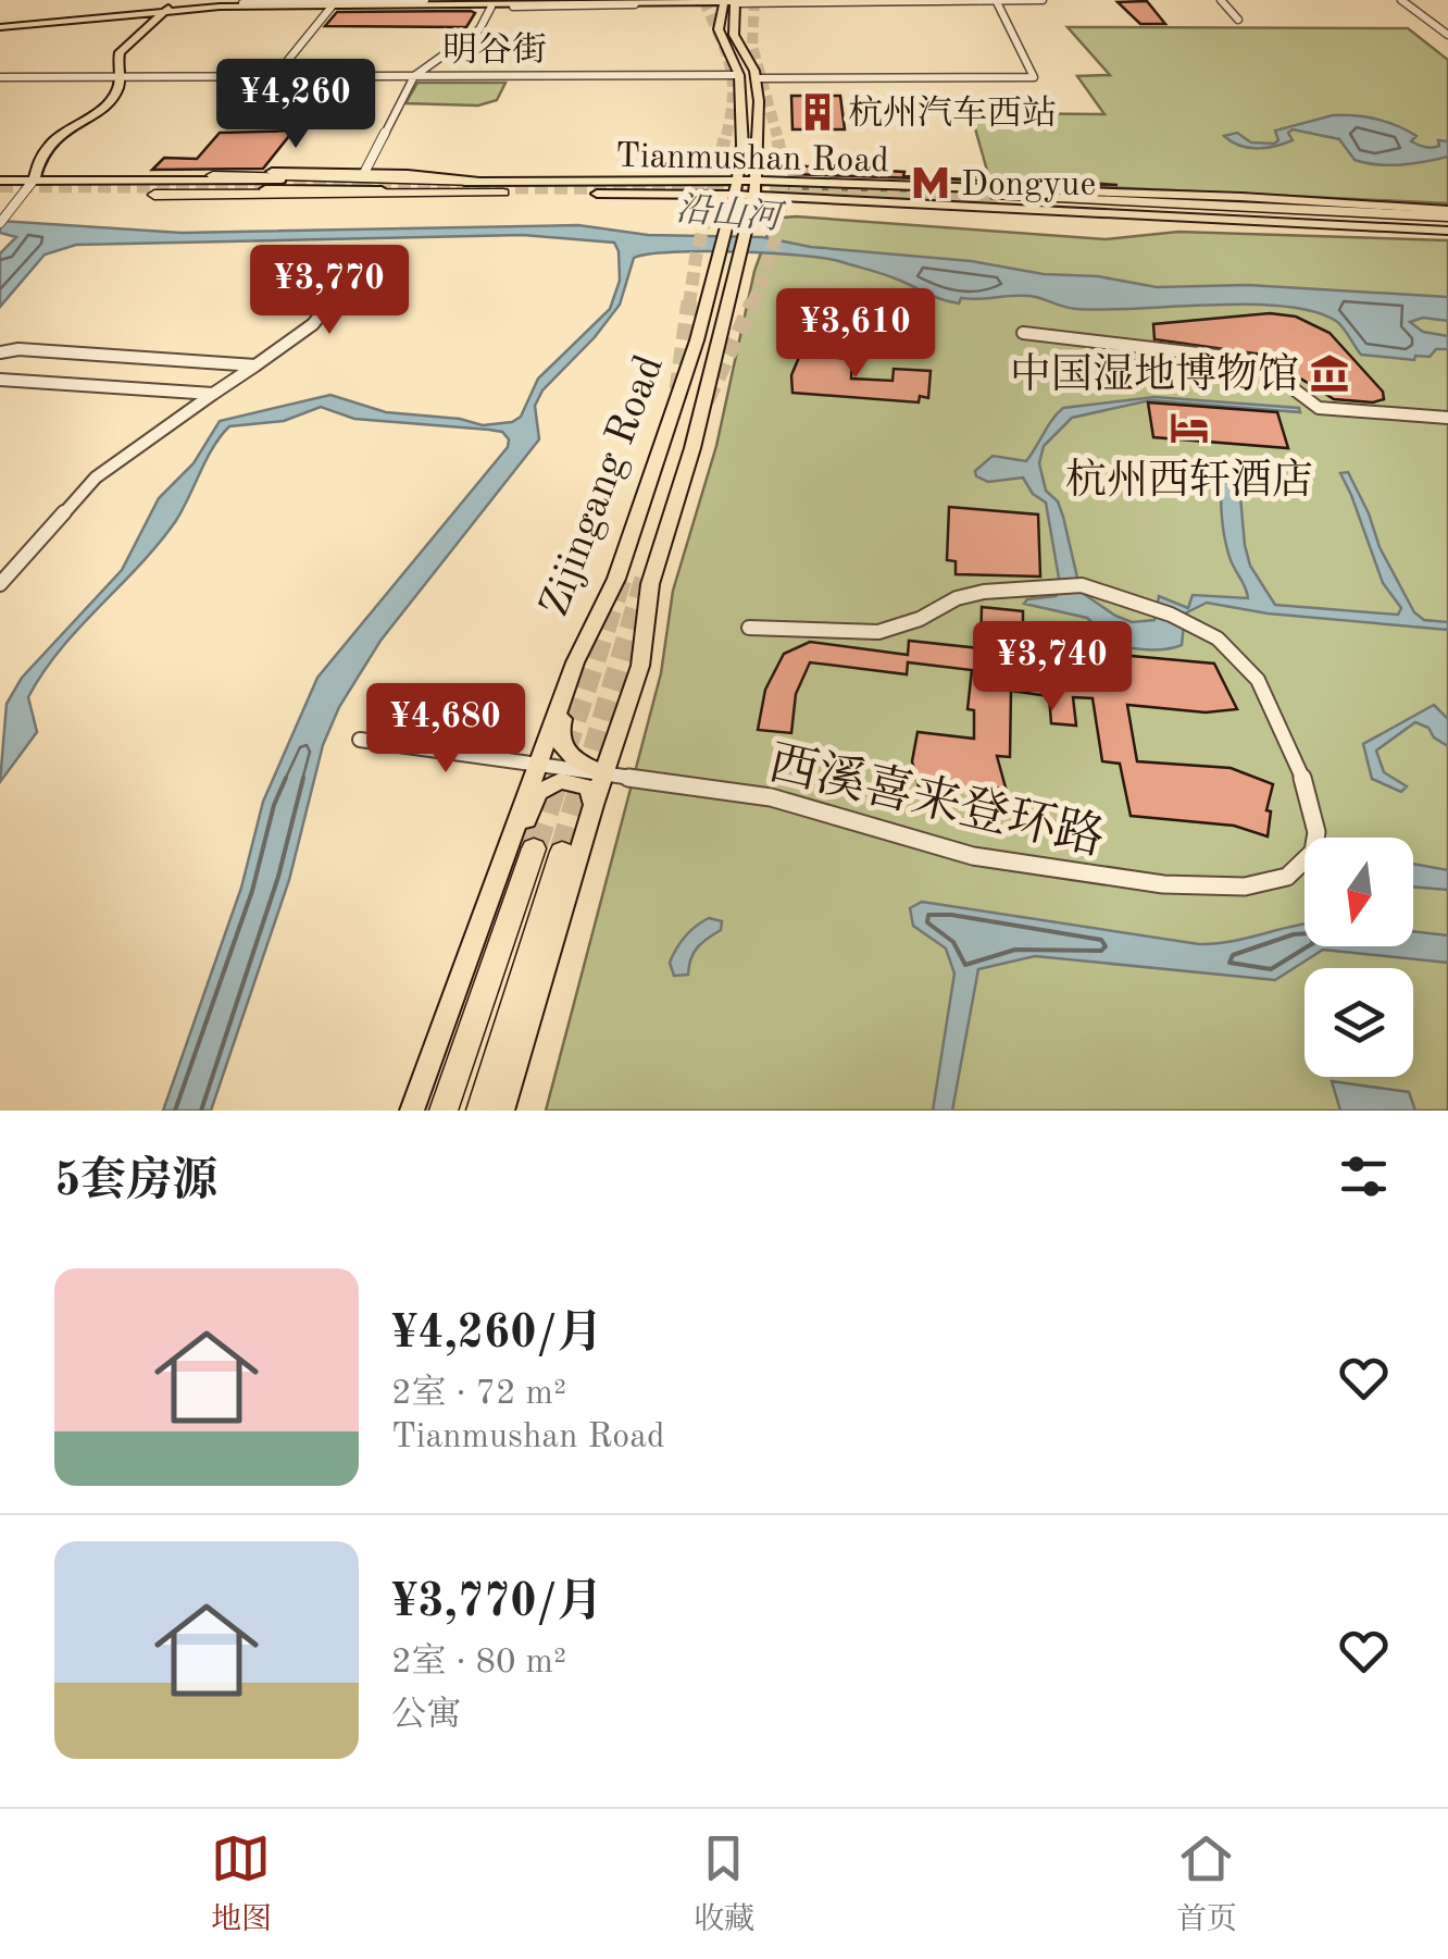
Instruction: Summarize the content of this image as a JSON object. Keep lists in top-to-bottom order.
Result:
{
  "streets": {
    "main road": ["Tianmushan Road", "Zijingang Road"],
    "street": ["明谷街", "西溪喜来登环路"]
  },
  "crossings": [
    ["明谷街", "Zijingang Road"],
    ["Tianmushan Road", "Zijingang Road"],
    ["Zijingang Road", "西溪喜来登环路"]
  ],
  "water": ["沿山河"],
  "places": {
    "building": ["杭州汽车西站"],
    "metro station": ["Dongyue"],
    "museum": ["中国湿地博物馆"],
    "hotel": ["杭州西轩酒店"]
  },
  "north": "bottom",
  "page": {
    "price": [
      "¥4,260",
      "¥3,770",
      "¥3,610",
      "¥3,740",
      "¥4,680"
    ],
    "heading": "5套房源",
    "list": [
      {
        "name": "¥4,260/月",
        "note": "2室 · 72 m² · Tianmushan Road"
      },
      {
        "name": "¥3,770/月",
        "note": "2室 · 80 m² · 公寓"
      }
    ],
    "tabs": ["地图", "收藏", "首页"]
  }
}
